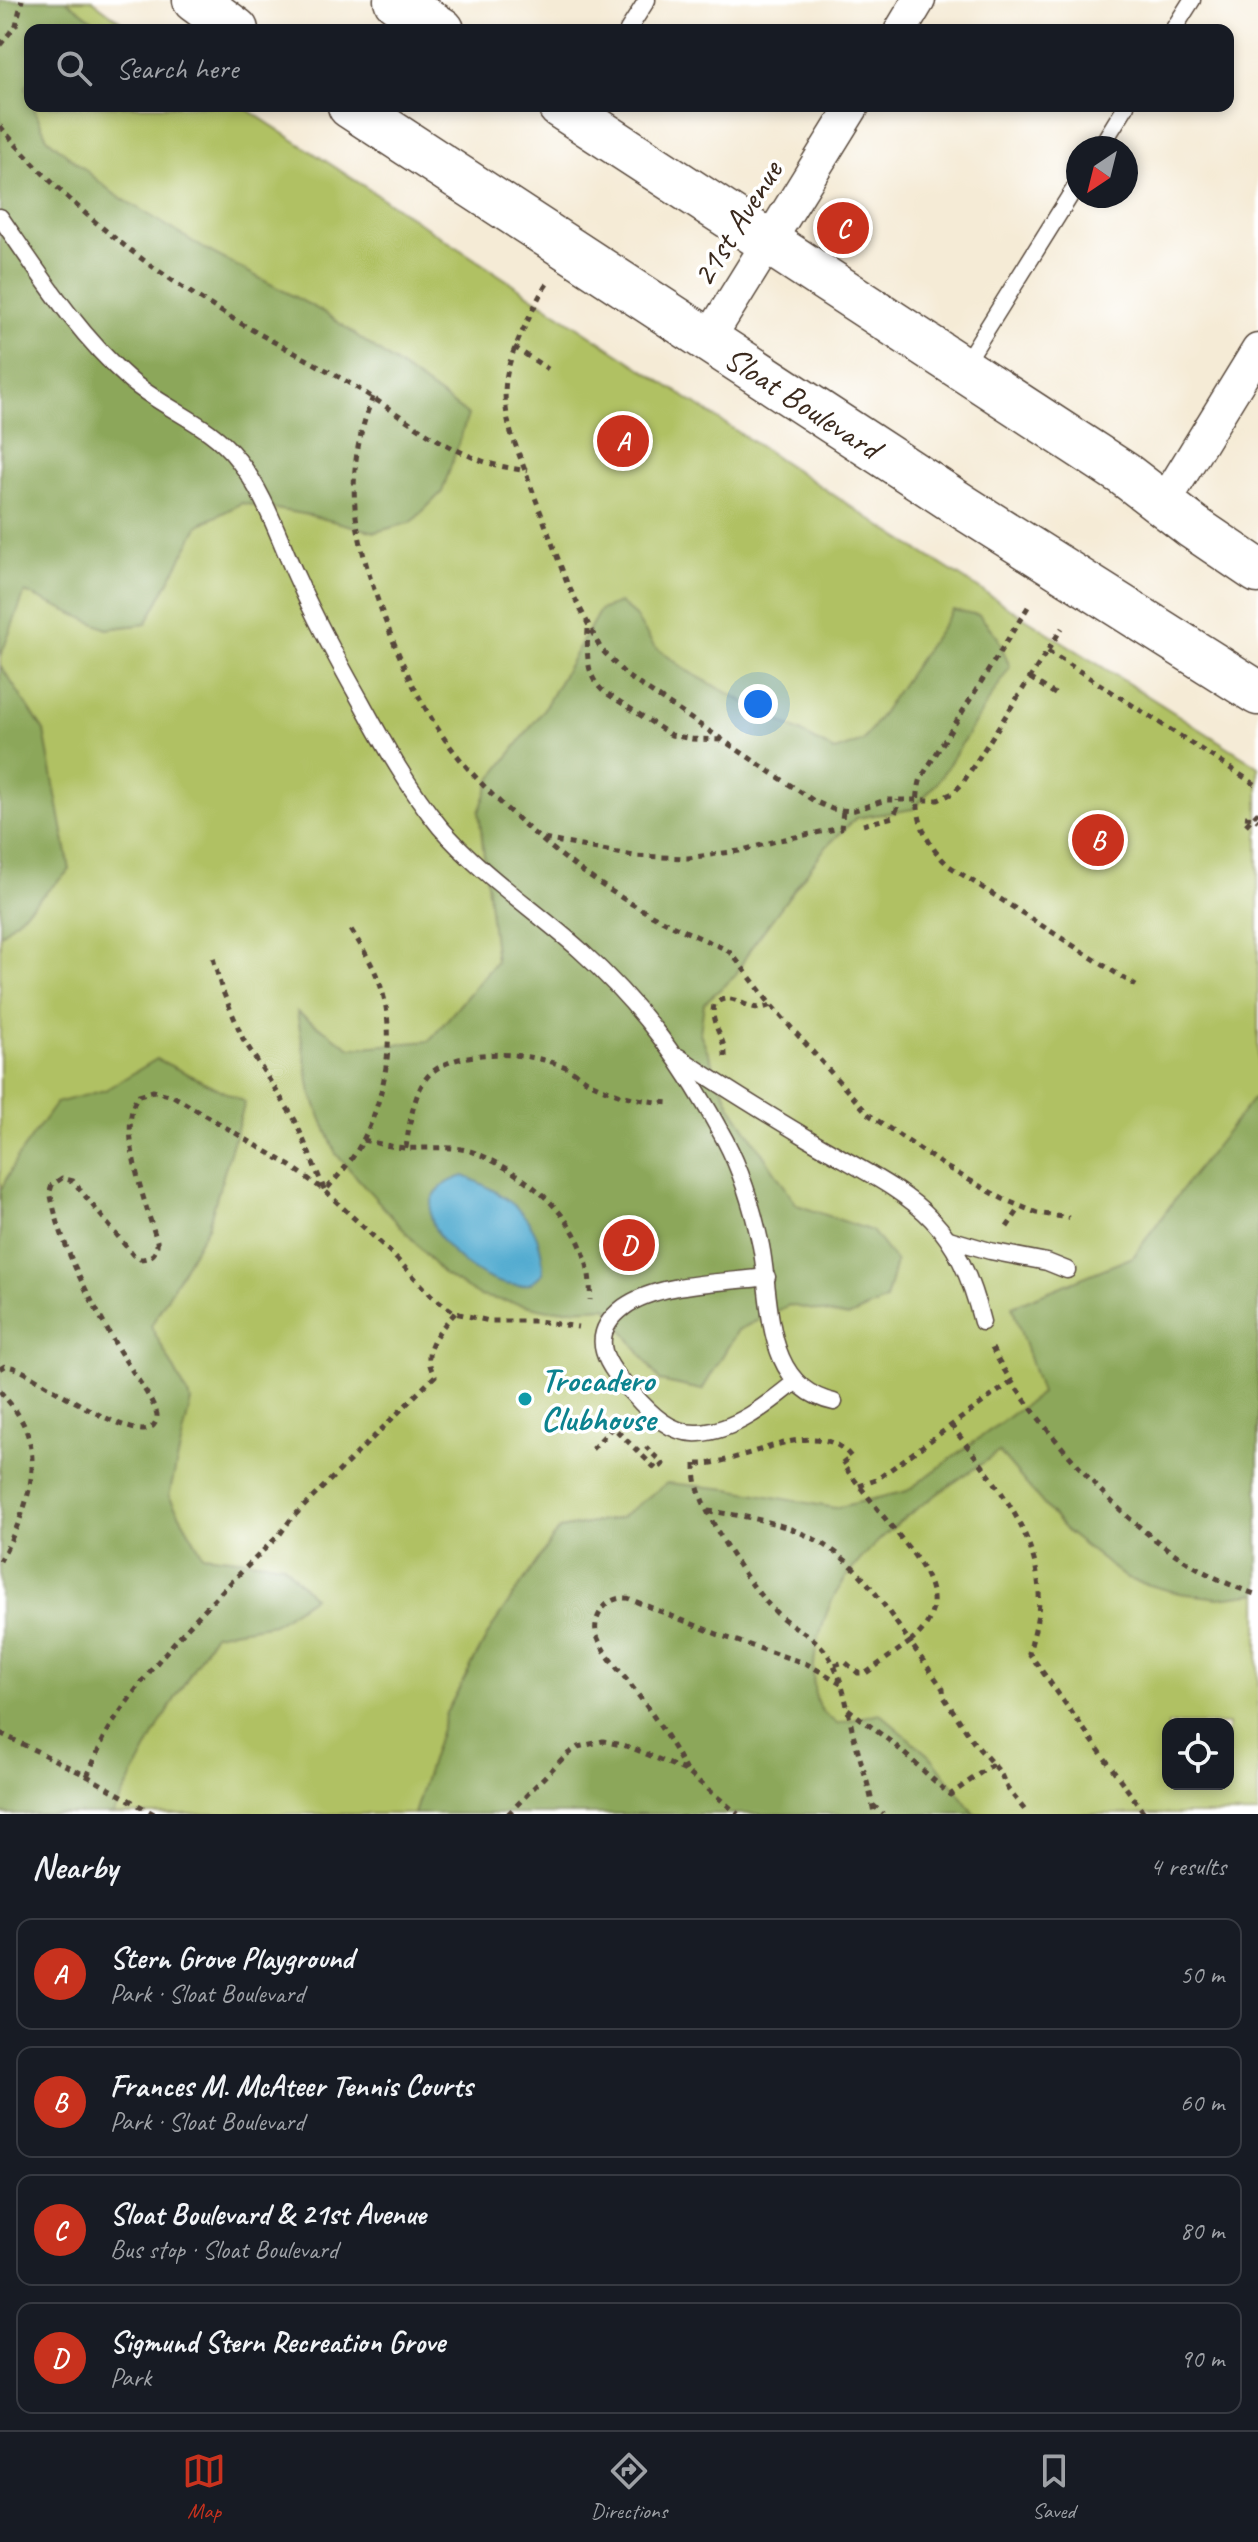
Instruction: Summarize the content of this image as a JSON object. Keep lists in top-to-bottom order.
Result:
{
  "streets": {
    "main road": ["Sloat Boulevard"],
    "street": ["21st Avenue"]
  },
  "crossings": [
    ["21st Avenue", "Sloat Boulevard"]
  ],
  "places": ["Trocadero Clubhouse"],
  "north": "bottom left",
  "page": {
    "search": "Search here",
    "pins": [
      "C",
      "A",
      "B",
      "D"
    ],
    "heading": ["Nearby", "4 results"],
    "list": [
      {
        "mark": "A",
        "name": "Stern Grove Playground",
        "note": "Park · Sloat Boulevard",
        "value": "50 m"
      },
      {
        "mark": "B",
        "name": "Frances M. McAteer Tennis Courts",
        "note": "Park · Sloat Boulevard",
        "value": "60 m"
      },
      {
        "mark": "C",
        "name": "Sloat Boulevard & 21st Avenue",
        "note": "Bus stop · Sloat Boulevard",
        "value": "80 m"
      },
      {
        "mark": "D",
        "name": "Sigmund Stern Recreation Grove",
        "note": "Park",
        "value": "90 m"
      }
    ],
    "nav": ["Map", "Directions", "Saved"]
  }
}
